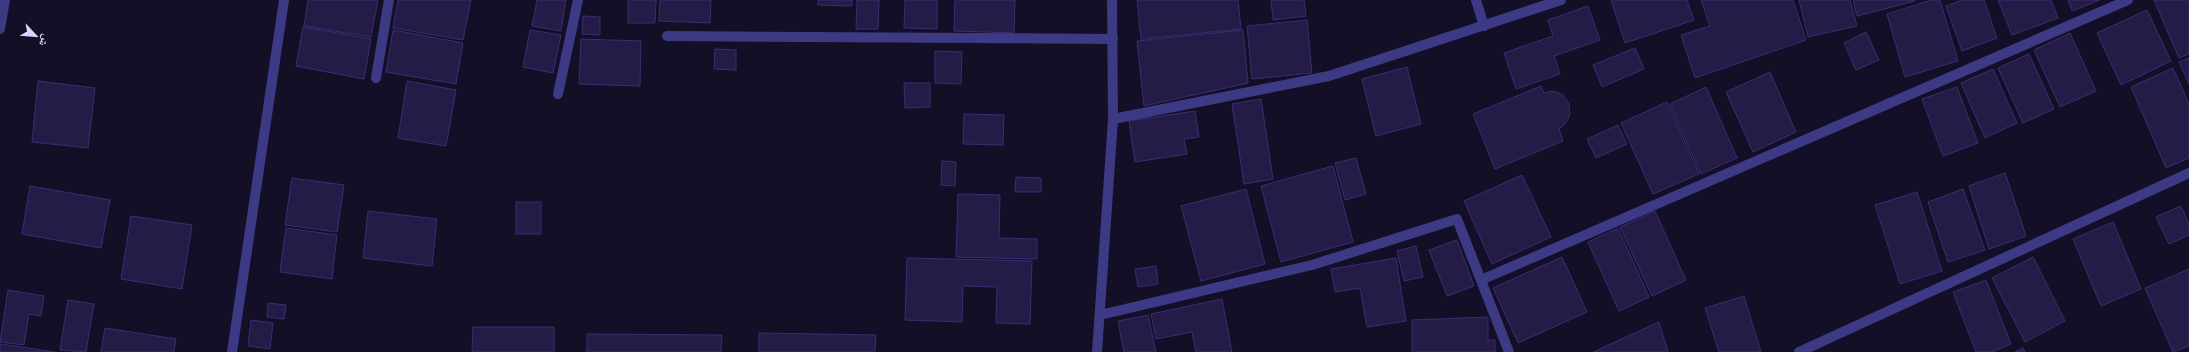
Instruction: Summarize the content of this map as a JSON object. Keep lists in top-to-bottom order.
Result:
{
  "north": "bottom right"
}
